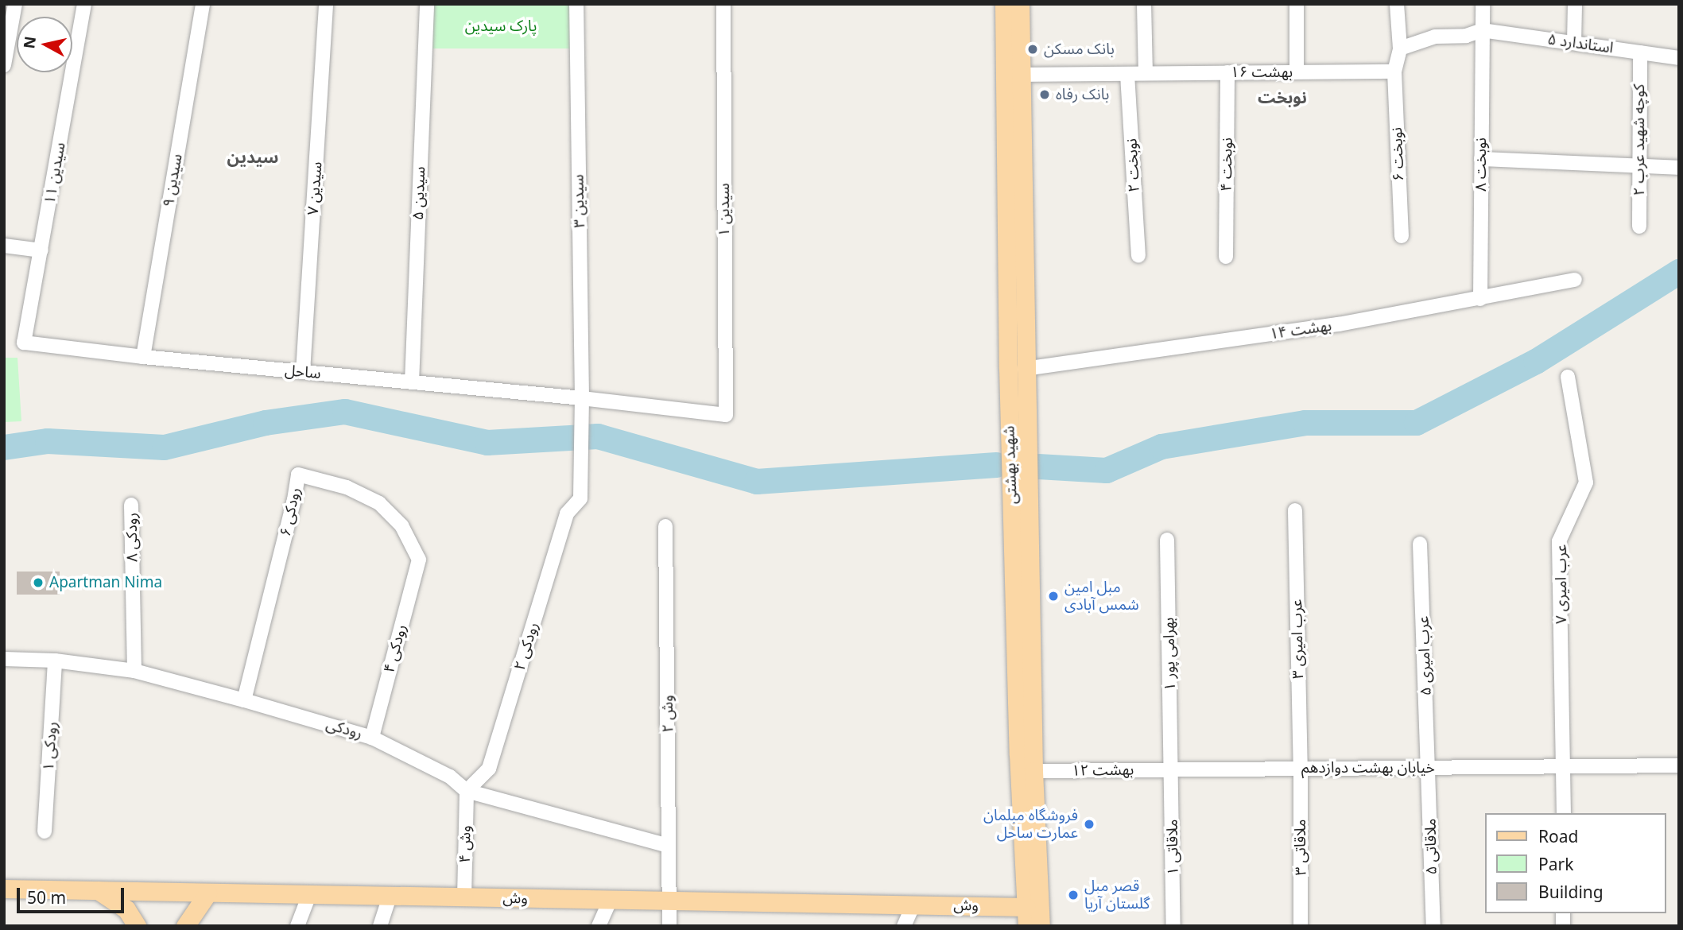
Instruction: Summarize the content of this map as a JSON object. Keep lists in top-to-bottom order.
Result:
{
  "streets": {
    "main road": ["شهید بهشتی", "وش"],
    "street": [
      "۵ استاندارد",
      "۱۶ بهشت",
      "کوچه شهید عرب ۲",
      "نوبخت ۶",
      "۴ نوبخت",
      "۸ نوبخت",
      "۲ نوبخت",
      "۱۱ سیدین",
      "۹ سیدین",
      "سیدین ۷",
      "سیدین ۵",
      "سیدین ۳",
      "سیدین ۱",
      "بهشت ۱۴",
      "ساحل",
      "رودکی ۶",
      "رودکی ۸",
      "۷ عرب امیری",
      "۳ عرب امیری",
      "رودکی ۲",
      "رودکی ۴",
      "۱ بهرامی پور",
      "۵ عرب امیری",
      "وش ۲",
      "رودکی",
      "رودکی ۱",
      "خیابان بهشت دوازدهم",
      "۱۲ بهشت",
      "وش ۴",
      "ملاقاتی ۵",
      "ملاقاتی ۱",
      "ملاقاتی ۳"
    ]
  },
  "crossings": [
    ["۵ استاندارد", "کوچه شهید عرب ۲"],
    ["۵ استاندارد", "۸ نوبخت"],
    ["۱۶ بهشت", "نوبخت ۶"],
    ["۱۶ بهشت", "۴ نوبخت"],
    ["۱۶ بهشت", "۲ نوبخت"],
    ["۱۶ بهشت", "شهید بهشتی"],
    ["۸ نوبخت", "بهشت ۱۴"],
    ["۱۱ سیدین", "ساحل"],
    ["۹ سیدین", "ساحل"],
    ["سیدین ۷", "ساحل"],
    ["سیدین ۵", "ساحل"],
    ["سیدین ۳", "ساحل"],
    ["سیدین ۳", "رودکی ۲"],
    ["سیدین ۱", "ساحل"],
    ["بهشت ۱۴", "شهید بهشتی"],
    ["شهید بهشتی", "۱۲ بهشت"],
    ["شهید بهشتی", "وش"],
    ["رودکی ۶", "رودکی ۴"],
    ["رودکی ۶", "رودکی"],
    ["رودکی ۸", "رودکی"],
    ["۷ عرب امیری", "خیابان بهشت دوازدهم"],
    ["۳ عرب امیری", "خیابان بهشت دوازدهم"],
    ["۳ عرب امیری", "ملاقاتی ۳"],
    ["رودکی ۲", "رودکی"],
    ["رودکی ۲", "وش ۴"],
    ["رودکی ۴", "رودکی"],
    ["۱ بهرامی پور", "خیابان بهشت دوازدهم"],
    ["۱ بهرامی پور", "۱۲ بهشت"],
    ["۱ بهرامی پور", "ملاقاتی ۱"],
    ["۵ عرب امیری", "خیابان بهشت دوازدهم"],
    ["۵ عرب امیری", "ملاقاتی ۵"],
    ["وش ۲", "رودکی"],
    ["وش ۲", "وش"],
    ["رودکی", "رودکی ۱"],
    ["رودکی", "وش ۴"],
    ["خیابان بهشت دوازدهم", "۱۲ بهشت"],
    ["خیابان بهشت دوازدهم", "ملاقاتی ۵"],
    ["خیابان بهشت دوازدهم", "ملاقاتی ۱"],
    ["خیابان بهشت دوازدهم", "ملاقاتی ۳"],
    ["۱۲ بهشت", "ملاقاتی ۱"],
    ["وش ۴", "وش"]
  ],
  "districts": ["نوبخت", "سیدین"],
  "parks": ["پارک سیدین"],
  "places": [
    "بانک مسکن",
    "بانک رفاه",
    "Apartman Nima",
    "مبل امین شمس آبادی",
    "فروشگاه مبلمان عمارت ساحل",
    "قصر مبل گلستان آریا"
  ],
  "legend": ["Road", "Park", "Building"],
  "scale_bar": "50 m",
  "north": "left"
}
